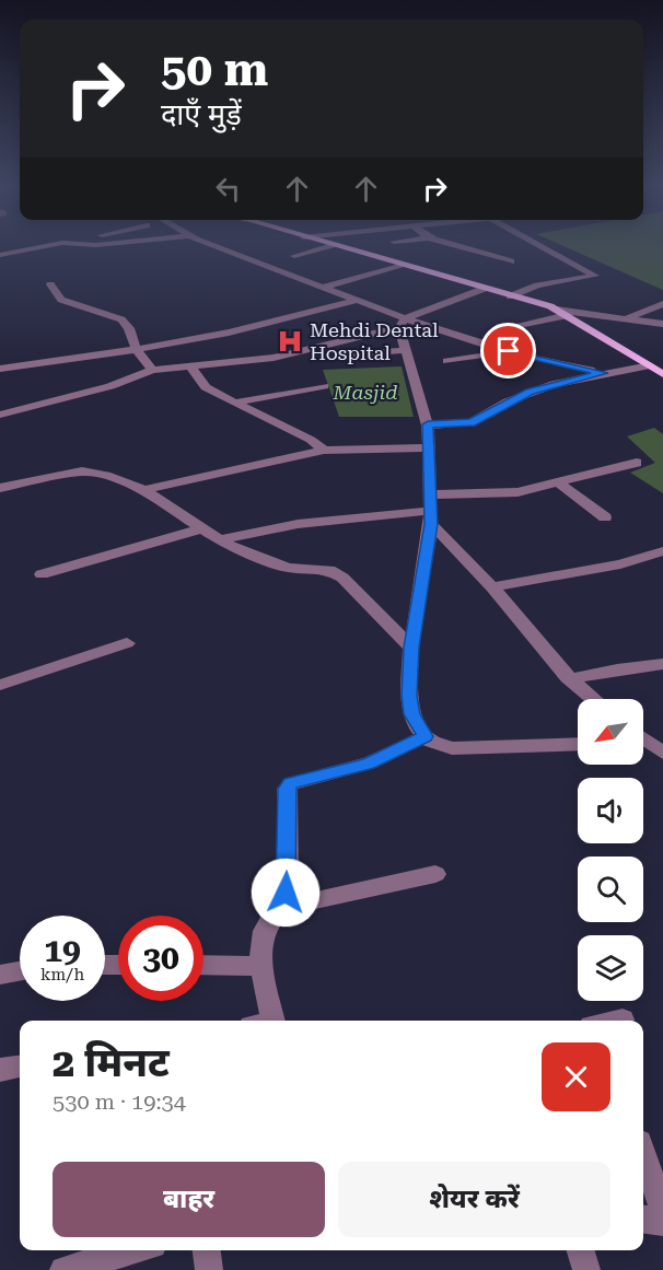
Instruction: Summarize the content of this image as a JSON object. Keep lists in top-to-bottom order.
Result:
{
  "parks": ["Masjid"],
  "places": {
    "hospital": ["Mehdi Dental Hospital"]
  },
  "north": "bottom left",
  "page": {
    "turn": ["50 m", "दाएँ मुड़ें"],
    "speed": "19 km/h",
    "limit": "30",
    "heading": ["2 मिनट", "530 m · 19:34"],
    "buttons": ["बाहर", "शेयर करें"]
  }
}
